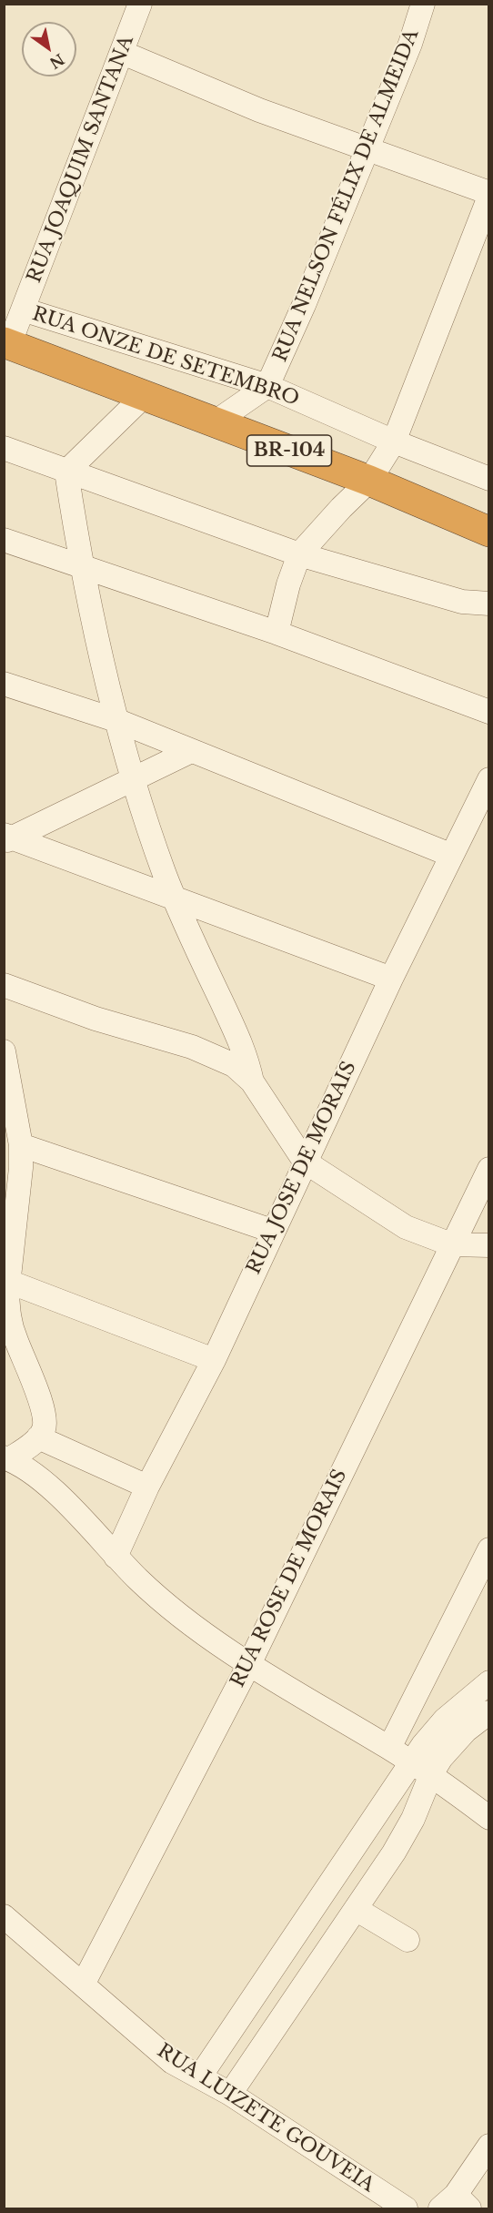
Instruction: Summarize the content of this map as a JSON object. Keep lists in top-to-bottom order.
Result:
{
  "streets": {
    "highway": ["BR-104"],
    "street": [
      "RUA JOAQUIM SANTANA",
      "RUA NELSON FÉLIX DE ALMEIDA",
      "RUA ONZE DE SETEMBRO",
      "RUA JOSE DE MORAIS",
      "RUA ROSE DE MORAIS",
      "RUA LUIZETE GOUVEIA"
    ]
  },
  "crossings": [
    ["RUA JOAQUIM SANTANA", "RUA ONZE DE SETEMBRO"],
    ["RUA JOAQUIM SANTANA", "BR-104"],
    ["RUA NELSON FÉLIX DE ALMEIDA", "RUA ONZE DE SETEMBRO"],
    ["RUA ROSE DE MORAIS", "RUA LUIZETE GOUVEIA"]
  ],
  "north": "bottom right"
}
